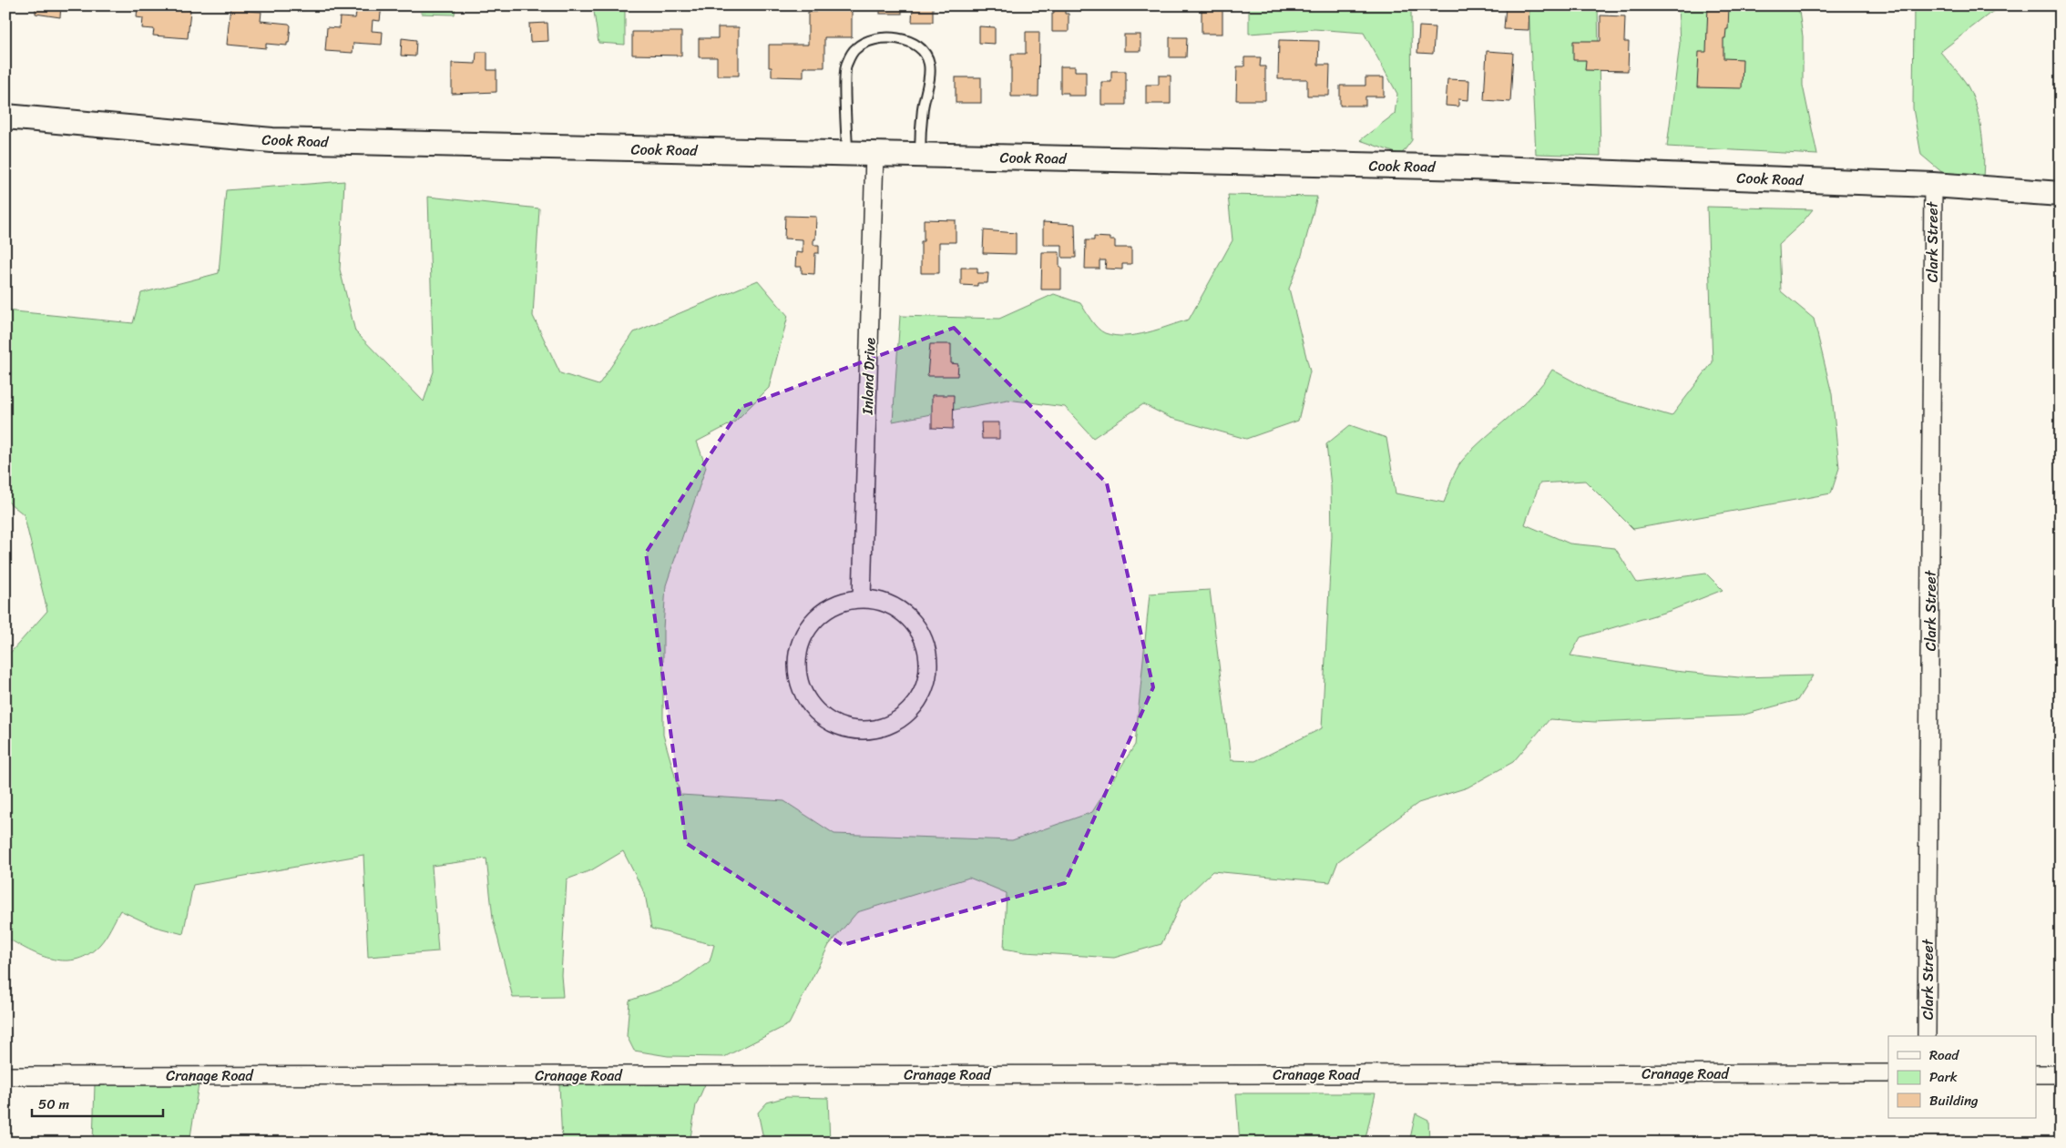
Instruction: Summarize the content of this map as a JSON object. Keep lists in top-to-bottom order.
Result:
{
  "streets": {
    "street": [
      "Cook Road",
      "Clark Street",
      "Inland Drive",
      "Cranage Road"
    ]
  },
  "crossings": [
    ["Cook Road", "Clark Street"],
    ["Cook Road", "Inland Drive"]
  ],
  "legend": ["Road", "Park", "Building"],
  "scale_bar": "50 m"
}
